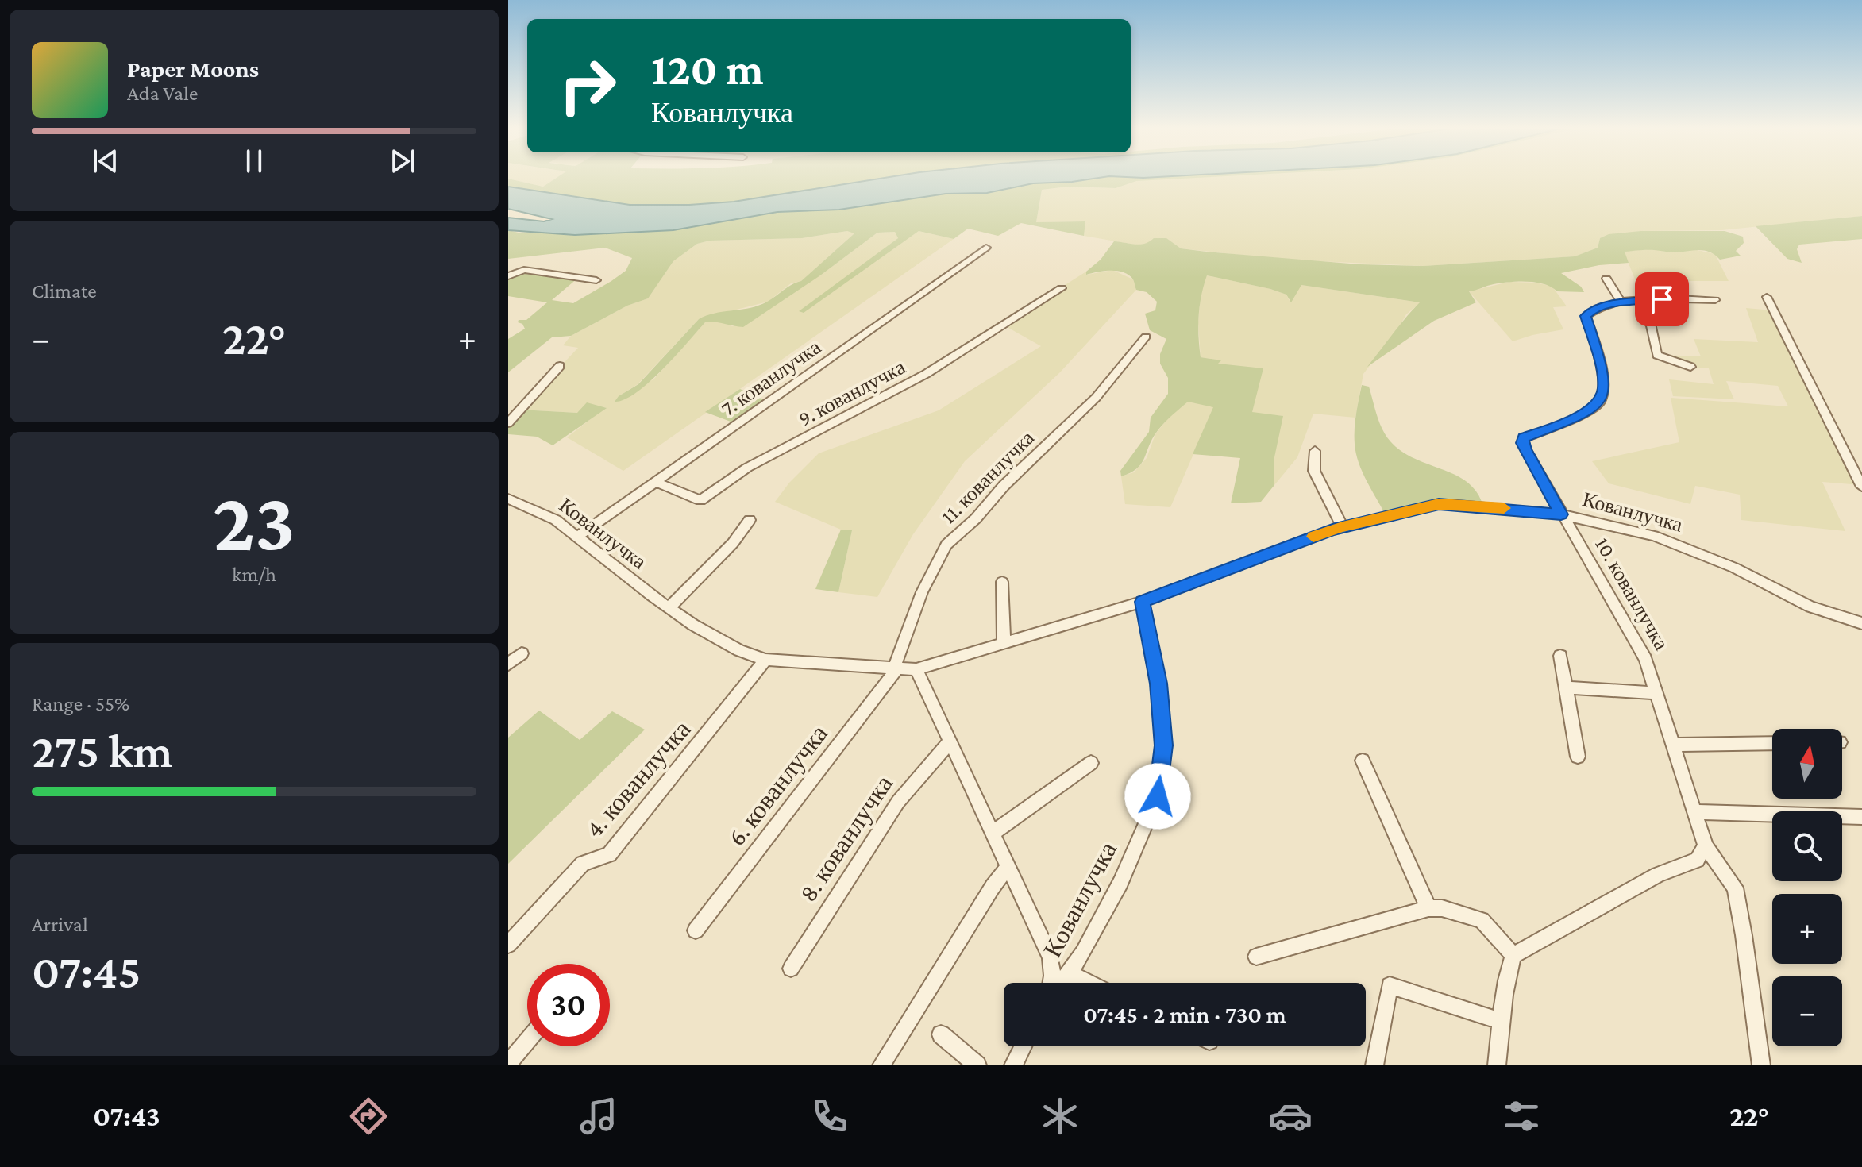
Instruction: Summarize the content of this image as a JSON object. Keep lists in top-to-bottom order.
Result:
{
  "streets": {
    "street": [
      "7. кованлучка",
      "9. кованлучка",
      "11. кованлучка",
      "Кованлучка",
      "10. кованлучка",
      "4. кованлучка",
      "6. кованлучка",
      "8. кованлучка"
    ]
  },
  "crossings": [
    ["7. кованлучка", "9. кованлучка"],
    ["7. кованлучка", "Кованлучка"],
    ["11. кованлучка", "Кованлучка"],
    ["11. кованлучка", "6. кованлучка"],
    ["Кованлучка", "10. кованлучка"],
    ["Кованлучка", "4. кованлучка"],
    ["Кованлучка", "6. кованлучка"]
  ],
  "north": "top",
  "page": {
    "turn": ["120 m", "Кованлучка"],
    "song": ["Paper Moons", "Ada Vale"],
    "tile": [
      "Climate",
      ["23", "km/h"],
      ["Range · 55%", "275 km"],
      ["Arrival", "07:45"]
    ],
    "heat": ["−", "22°", "+"],
    "map_buttons": ["+", "−"],
    "limit": "30",
    "trip": "07:45 · 2 min · 730 m",
    "tabs": ["07:43", "22°"]
  }
}
